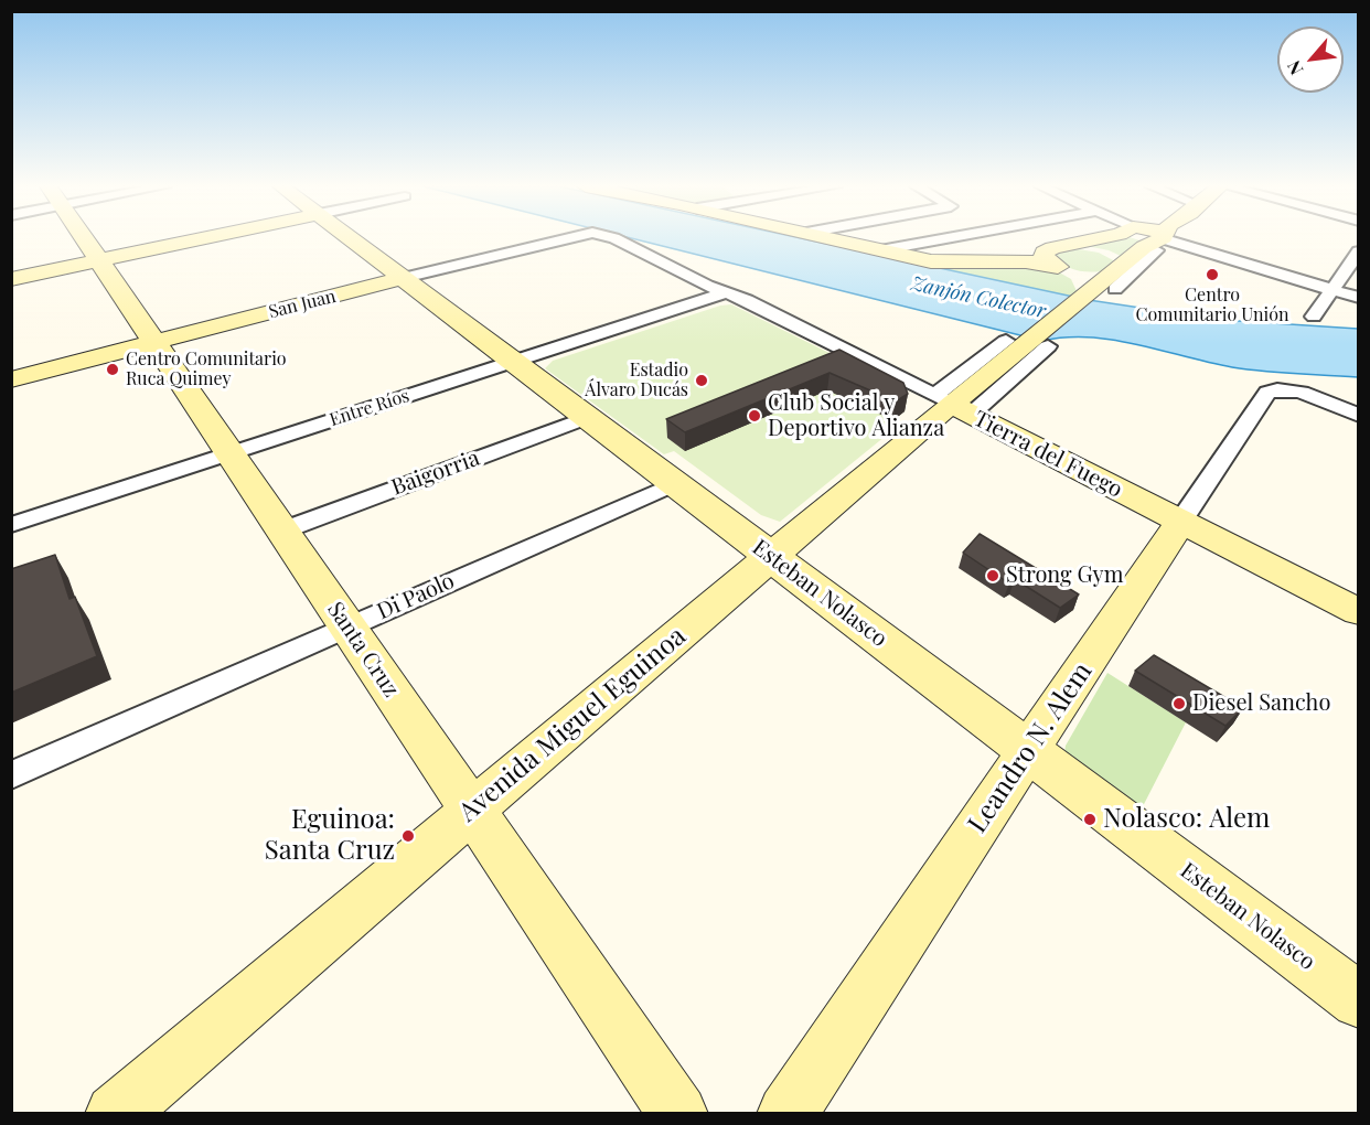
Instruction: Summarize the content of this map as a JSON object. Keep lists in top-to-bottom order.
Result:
{
  "streets": {
    "street": [
      "San Juan",
      "Entre Ríos",
      "Tierra del Fuego",
      "Baigorria",
      "Esteban Nolasco",
      "Di Paolo",
      "Santa Cruz",
      "Avenida Miguel Eguinoa",
      "Leandro N. Alem"
    ]
  },
  "crossings": [
    ["San Juan", "Esteban Nolasco"],
    ["San Juan", "Santa Cruz"],
    ["Entre Ríos", "Tierra del Fuego"],
    ["Entre Ríos", "Esteban Nolasco"],
    ["Entre Ríos", "Santa Cruz"],
    ["Tierra del Fuego", "Avenida Miguel Eguinoa"],
    ["Tierra del Fuego", "Leandro N. Alem"],
    ["Baigorria", "Esteban Nolasco"],
    ["Baigorria", "Santa Cruz"],
    ["Esteban Nolasco", "Di Paolo"],
    ["Esteban Nolasco", "Avenida Miguel Eguinoa"],
    ["Esteban Nolasco", "Leandro N. Alem"],
    ["Di Paolo", "Santa Cruz"],
    ["Santa Cruz", "Avenida Miguel Eguinoa"]
  ],
  "water": ["Zanjón Colector"],
  "places": [
    "Centro Comunitario Unión",
    "Centro Comunitario Ruca Quimey",
    "Estadio Álvaro Ducás",
    "Club Social y Deportivo Alianza",
    "Strong Gym",
    "Diesel Sancho",
    "Nolasco: Alem",
    "Eguinoa: Santa Cruz"
  ],
  "north": "bottom left"
}
